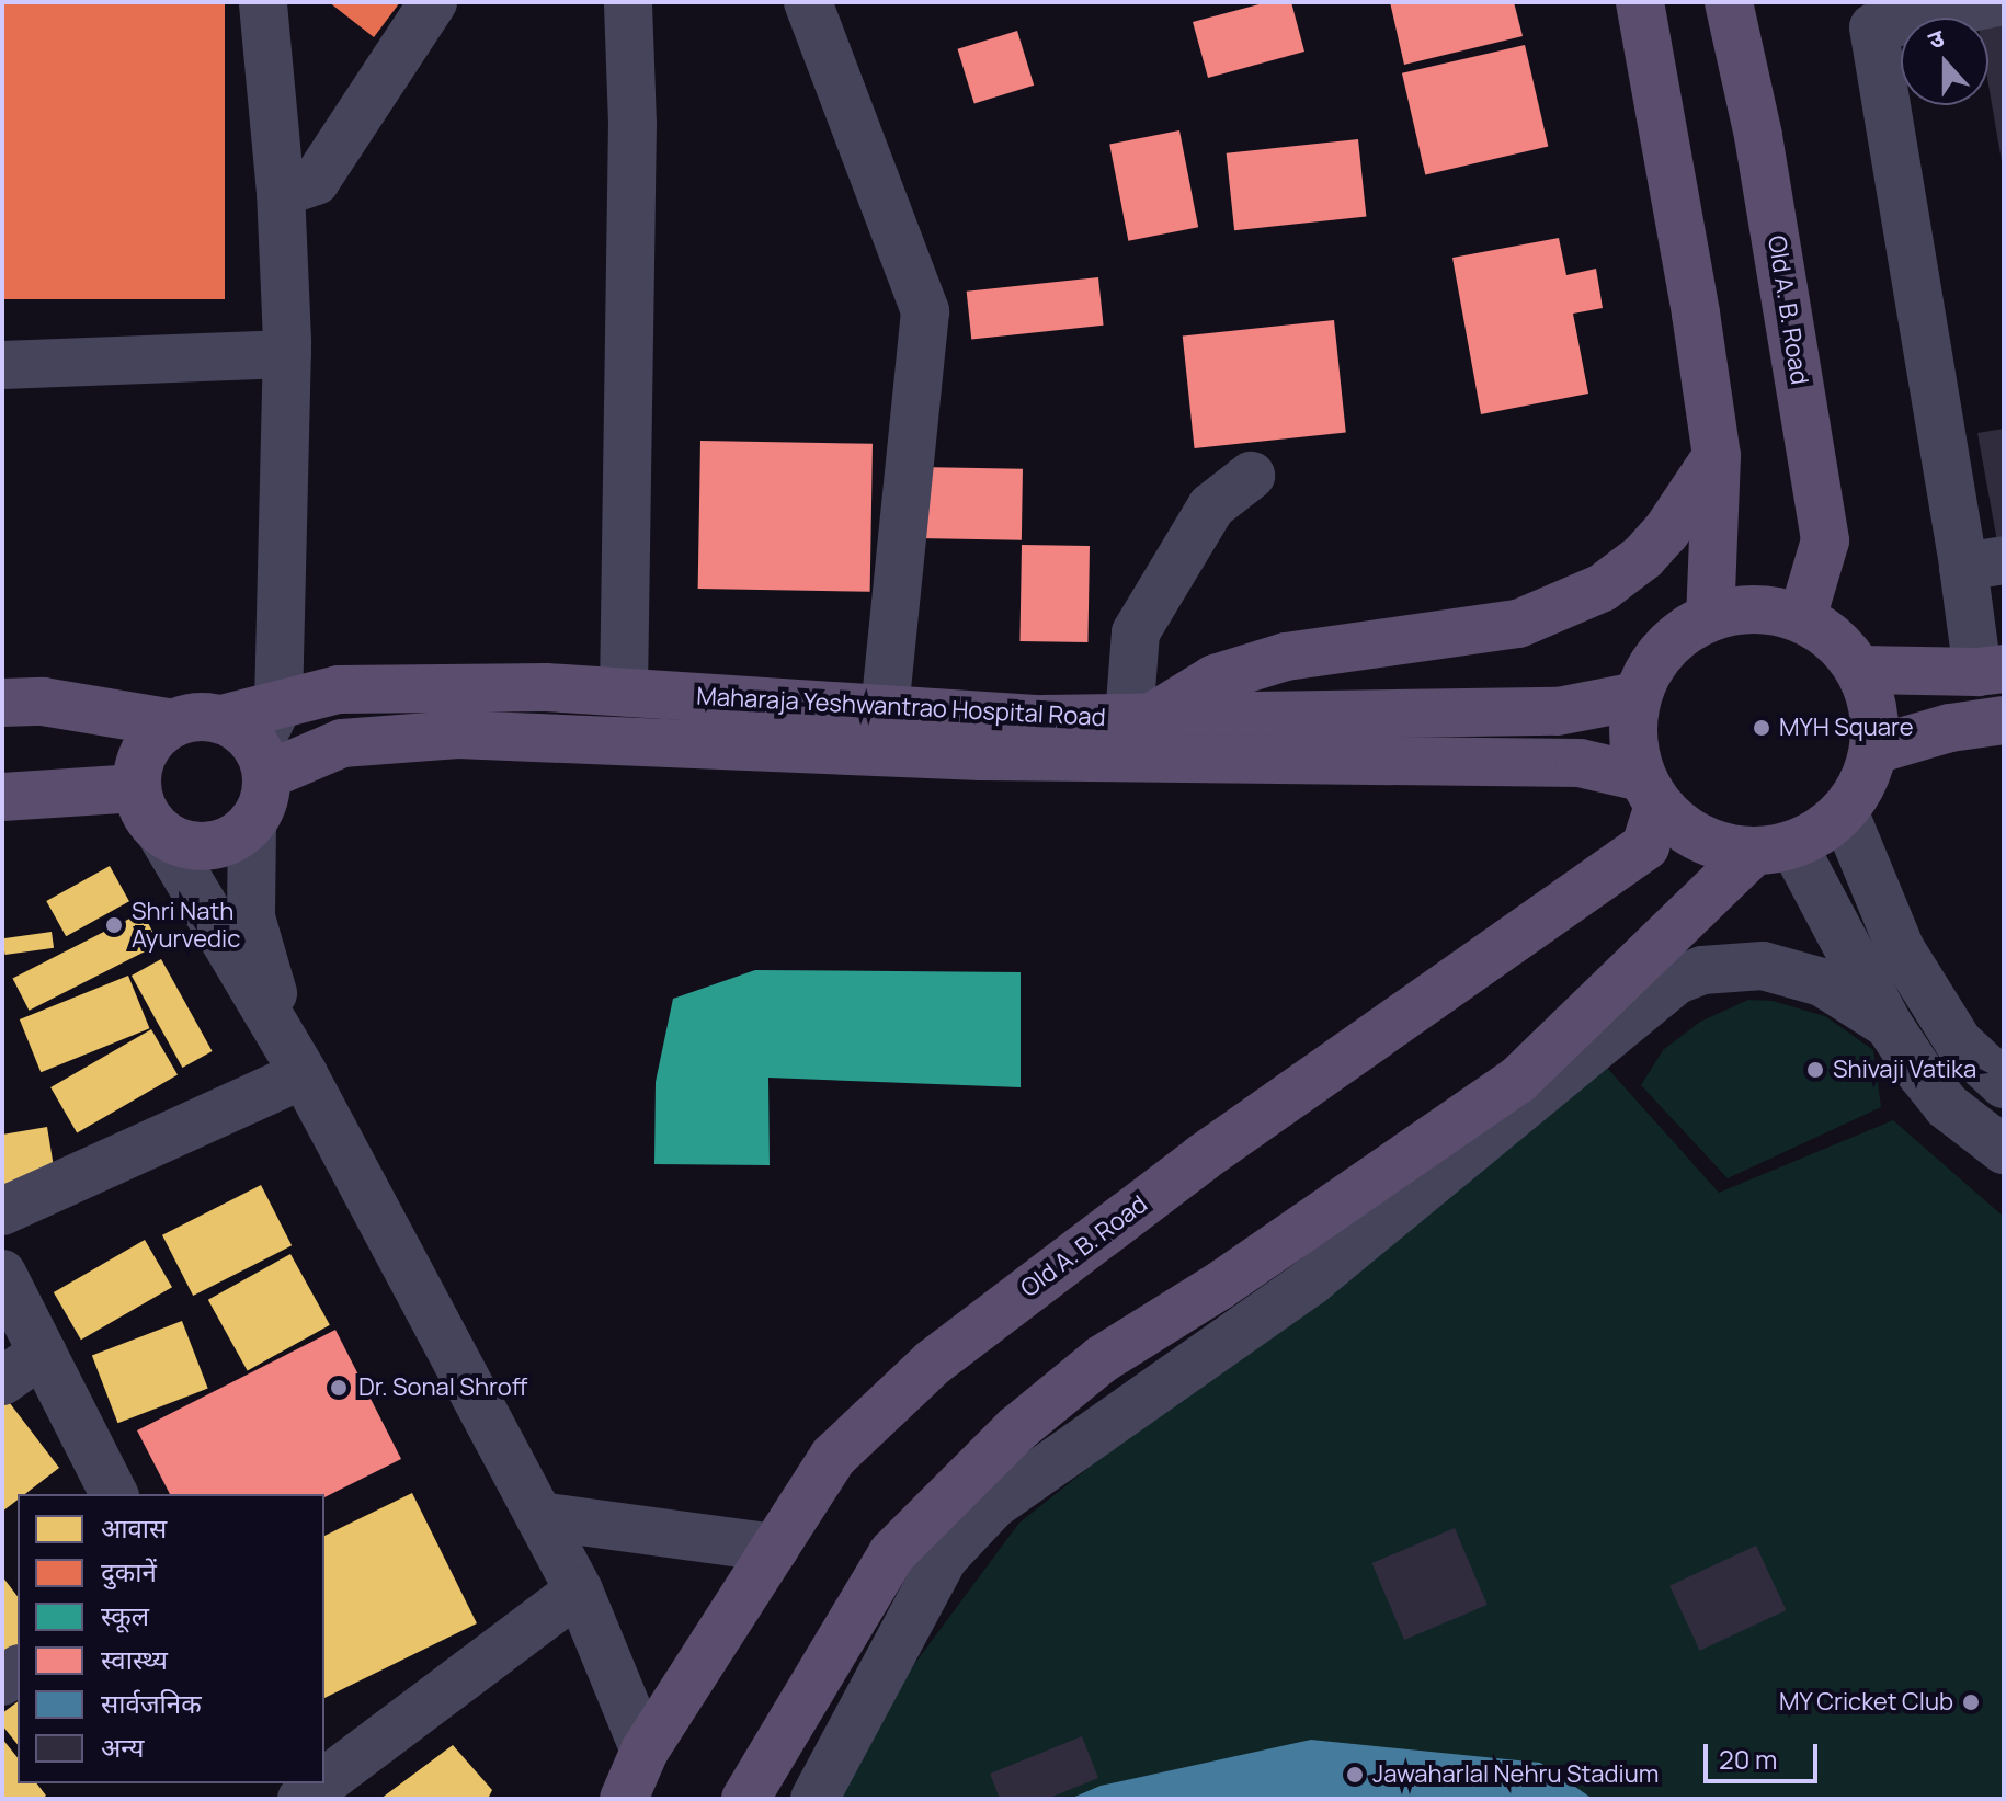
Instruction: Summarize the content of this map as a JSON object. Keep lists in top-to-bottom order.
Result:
{
  "streets": {
    "main road": ["Old A. B. Road", "Maharaja Yeshwantrao Hospital Road"]
  },
  "crossings": [
    ["Old A. B. Road", "Maharaja Yeshwantrao Hospital Road"]
  ],
  "places": [
    "MYH Square",
    "Shri Nath Ayurvedic",
    "Shivaji Vatika",
    "Dr. Sonal Shroff",
    "MY Cricket Club",
    "Jawaharlal Nehru Stadium"
  ],
  "legend": [
    "आवास",
    "दुकानें",
    "स्कूल",
    "स्वास्थ्य",
    "सार्वजनिक",
    "अन्य"
  ],
  "scale_bar": "20 m",
  "north": "top"
}
